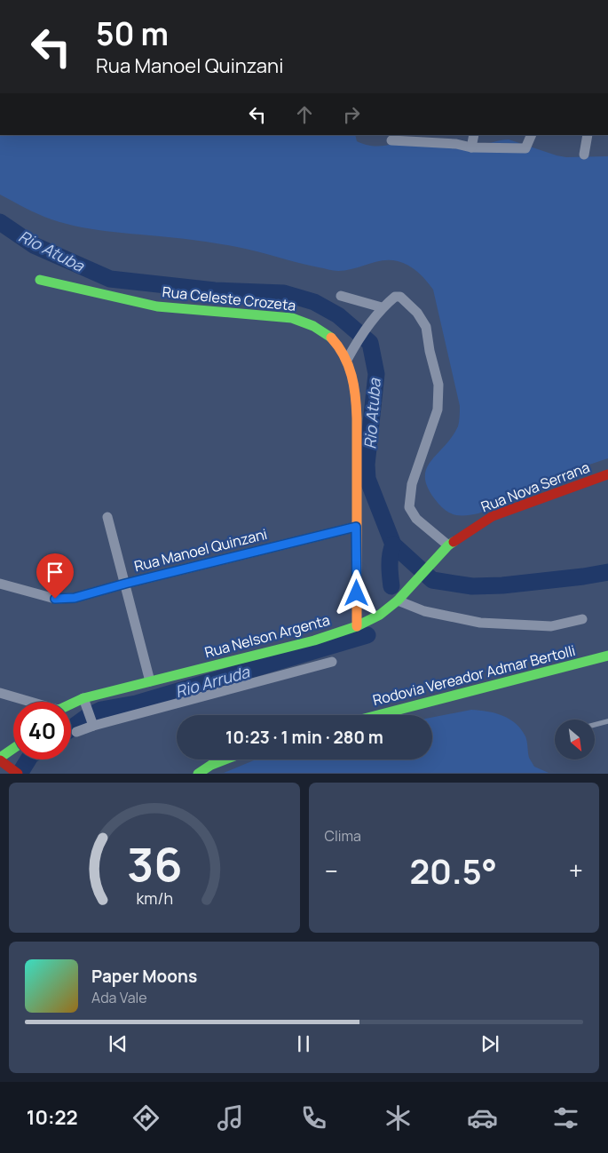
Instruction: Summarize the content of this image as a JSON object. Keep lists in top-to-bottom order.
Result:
{
  "streets": {
    "main road": [
      "Rua Celeste Crozeta",
      "Rua Nova Serrana",
      "Rua Nelson Argenta",
      "Rodovia Vereador Admar Bertolli"
    ],
    "street": ["Rua Manoel Quinzani"]
  },
  "crossings": [
    ["Rua Celeste Crozeta", "Rua Manoel Quinzani"],
    ["Rua Celeste Crozeta", "Rua Nelson Argenta"],
    ["Rua Nova Serrana", "Rua Nelson Argenta"]
  ],
  "water": ["Rio Atuba", "Rio Arruda"],
  "north": "bottom right",
  "page": {
    "turn": ["50 m", "Rua Manoel Quinzani"],
    "limit": "40",
    "trip": "10:23 · 1 min · 280 m",
    "tile": "Clima",
    "heat": ["−", "20.5°", "+"],
    "song": ["Paper Moons", "Ada Vale"],
    "tabs": "10:22",
    "gauge": ["36", "km/h"]
  }
}
